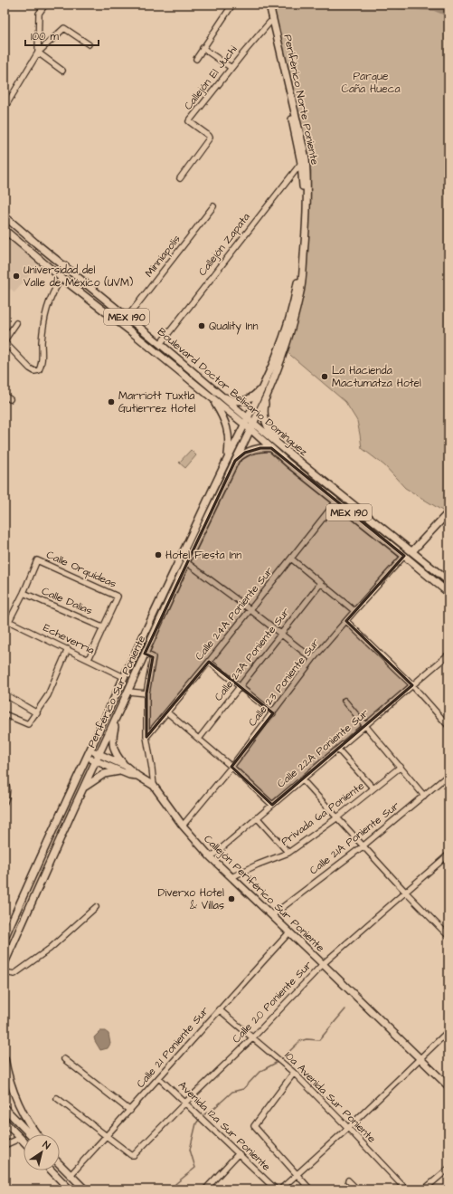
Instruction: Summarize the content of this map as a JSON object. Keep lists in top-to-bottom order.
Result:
{
  "streets": {
    "main road": [
      "Periférico Norte Poniente",
      "MEX 190",
      "Boulevard Doctor Belisario Domínguez",
      "Periférico Sur Poniente",
      "Callejón Periférico Sur Poniente"
    ],
    "street": [
      "Callejón El Juchi",
      "Callejón Zapata",
      "Minniapolis",
      "Calle Orquídeas",
      "Calle Dalias",
      "Calle 24A Poniente Sur",
      "Echeverria",
      "Calle 23A Poniente Sur",
      "Calle 23 Poniente Sur",
      "Calle 22A Poniente Sur",
      "Privada 6a Poniente",
      "Calle 21A Poniente Sur",
      "Calle 20 Poniente Sur",
      "Calle 21 Poniente Sur",
      "10a Avenida Sur Poniente",
      "Avenida 12a Sur Poniente"
    ]
  },
  "crossings": [
    ["Callejón El Juchi", "Periférico Norte Poniente"],
    ["Periférico Norte Poniente", "Callejón Zapata"],
    ["Periférico Norte Poniente", "Boulevard Doctor Belisario Domínguez"],
    ["Periférico Norte Poniente", "Periférico Sur Poniente"],
    ["Callejón Zapata", "Boulevard Doctor Belisario Domínguez"],
    ["Minniapolis", "Boulevard Doctor Belisario Domínguez"],
    ["Boulevard Doctor Belisario Domínguez", "Calle 24A Poniente Sur"],
    ["Boulevard Doctor Belisario Domínguez", "Calle 23 Poniente Sur"],
    ["Boulevard Doctor Belisario Domínguez", "Periférico Sur Poniente"],
    ["Calle Orquídeas", "Calle Dalias"],
    ["Calle 24A Poniente Sur", "Callejón Periférico Sur Poniente"],
    ["Echeverria", "Periférico Sur Poniente"],
    ["Calle 23 Poniente Sur", "Callejón Periférico Sur Poniente"],
    ["Periférico Sur Poniente", "Callejón Periférico Sur Poniente"],
    ["Calle 22A Poniente Sur", "Callejón Periférico Sur Poniente"],
    ["Privada 6a Poniente", "Callejón Periférico Sur Poniente"],
    ["Calle 21A Poniente Sur", "Callejón Periférico Sur Poniente"],
    ["Callejón Periférico Sur Poniente", "Calle 20 Poniente Sur"],
    ["Callejón Periférico Sur Poniente", "Calle 21 Poniente Sur"],
    ["Calle 20 Poniente Sur", "Calle 21 Poniente Sur"],
    ["Calle 20 Poniente Sur", "10a Avenida Sur Poniente"],
    ["Calle 20 Poniente Sur", "Avenida 12a Sur Poniente"],
    ["Calle 21 Poniente Sur", "10a Avenida Sur Poniente"],
    ["Calle 21 Poniente Sur", "Avenida 12a Sur Poniente"]
  ],
  "parks": ["Parque Caña Hueca"],
  "places": [
    "Universidad del Valle de México (UVM)",
    "Quality Inn",
    "La Hacienda Mactumatza Hotel",
    "Marriott Tuxtla Gutierrez Hotel",
    "Hotel Fiesta Inn",
    "Diverxo Hotel & Villas"
  ],
  "scale_bar": "100 m",
  "north": "top right"
}
